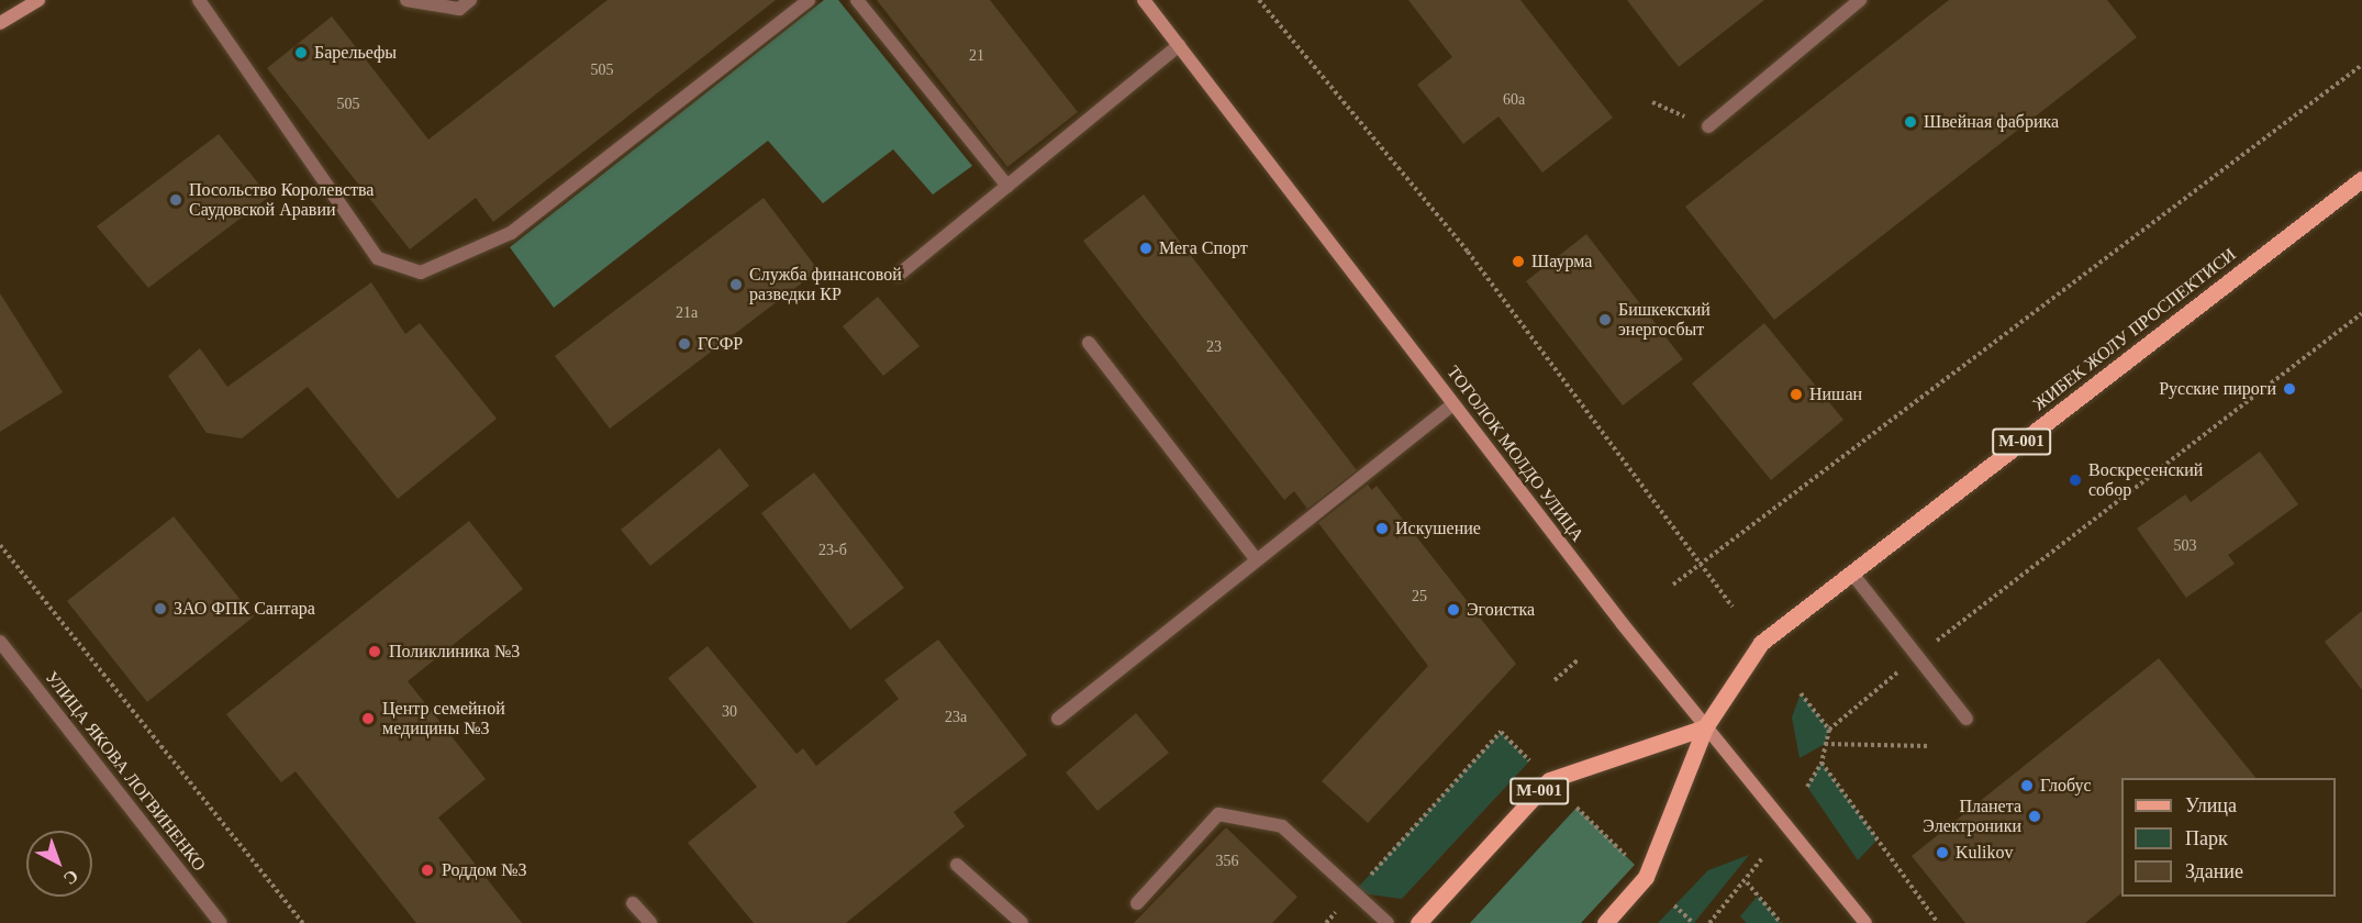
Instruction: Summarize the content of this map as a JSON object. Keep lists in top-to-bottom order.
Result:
{
  "streets": {
    "main road": ["ЖИБЕК ЖОЛУ ПРОСПЕКТИСИ", "М-001", "ТОГОЛОК МОЛДО УЛИЦА"],
    "street": ["УЛИЦА ЯКОВА ЛОГВИНЕНКО"]
  },
  "crossings": [
    ["ЖИБЕК ЖОЛУ ПРОСПЕКТИСИ", "М-001"],
    ["ЖИБЕК ЖОЛУ ПРОСПЕКТИСИ", "ТОГОЛОК МОЛДО УЛИЦА"],
    ["М-001", "ТОГОЛОК МОЛДО УЛИЦА"]
  ],
  "places": [
    "Барельефы",
    "Швейная фабрика",
    "Посольство Королевства Саудовской Аравии",
    "Мега Спорт",
    "Шаурма",
    "Служба финансовой разведки КР",
    "Бишкекский энергосбыт",
    "ГСФР",
    "Русские пироги",
    "Нишан",
    "Воскресенский собор",
    "Искушение",
    "ЗАО ФПК Сантара",
    "Эгоистка",
    "Поликлиника №3",
    "Центр семейной медицины №3",
    "Глобус",
    "Планета Электроники",
    "Kulikov",
    "Роддом №3"
  ],
  "house_numbers": [
    "21",
    "505",
    "60а",
    "505",
    "21а",
    "23",
    "503",
    "23-б",
    "25",
    "30",
    "23а",
    "356"
  ],
  "legend": ["Улица", "Парк", "Здание"],
  "north": "bottom right"
}
